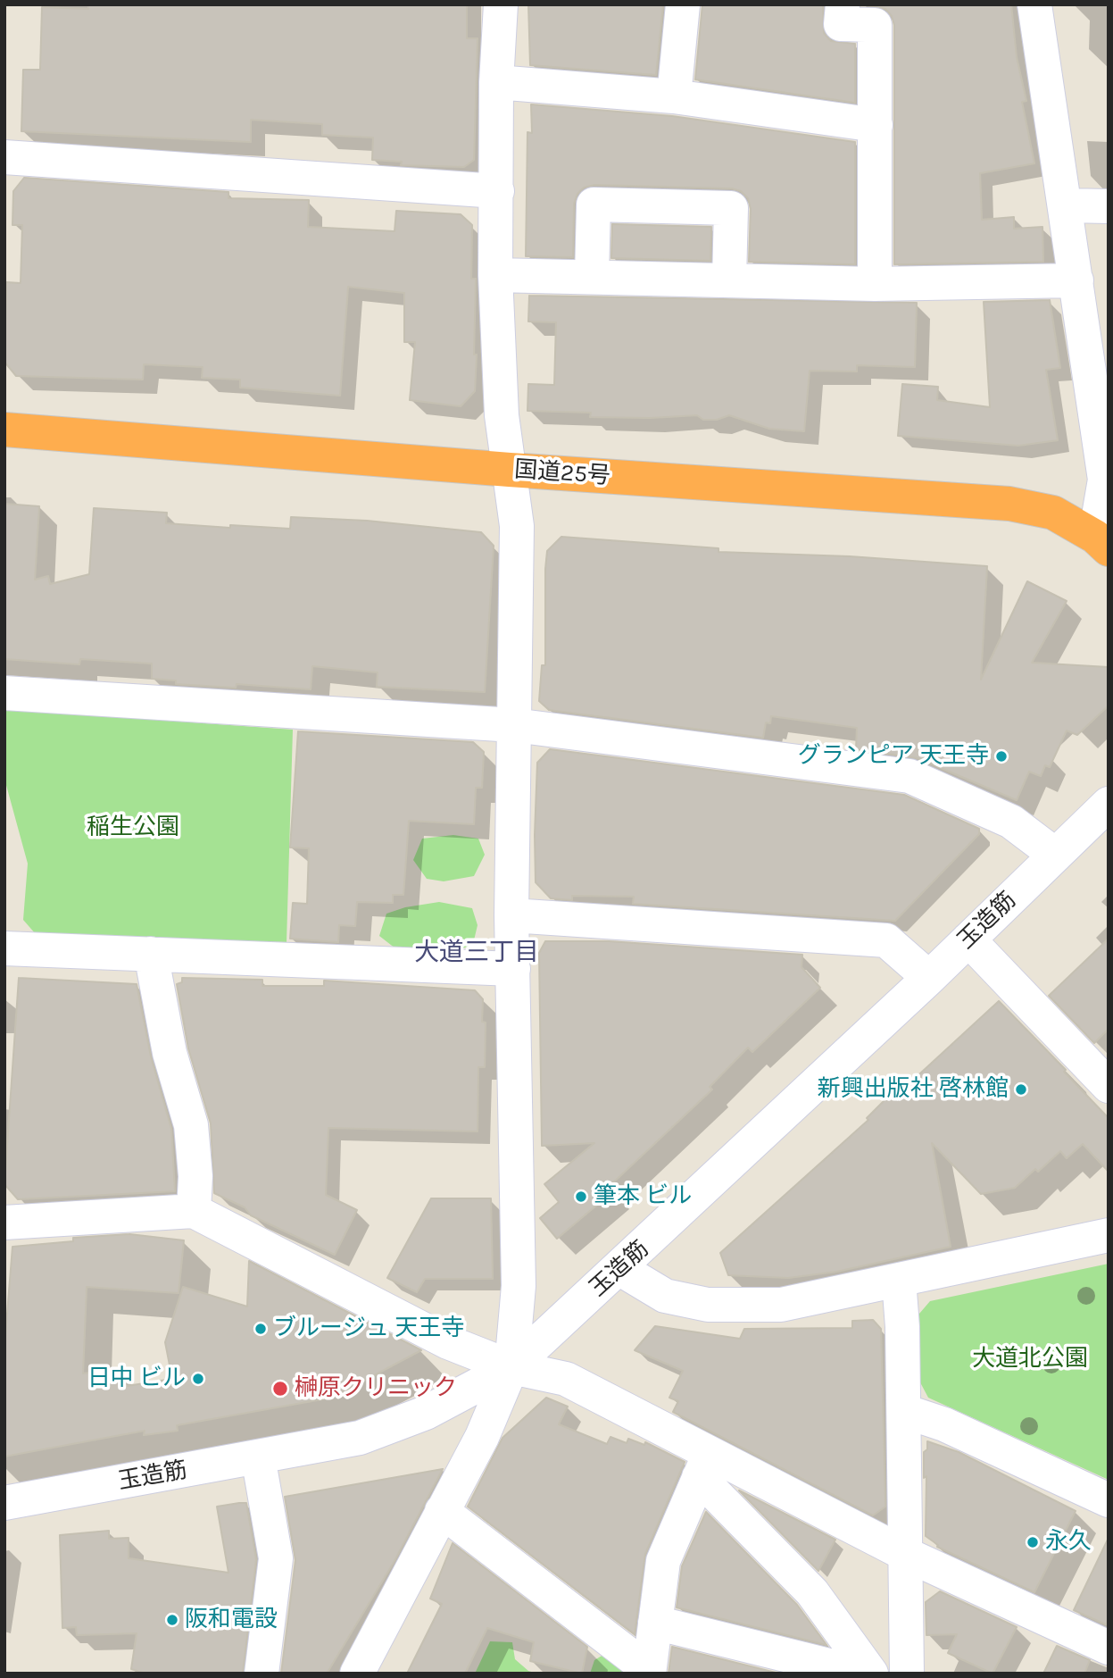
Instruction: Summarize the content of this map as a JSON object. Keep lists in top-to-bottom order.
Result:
{
  "streets": {
    "highway": ["国道25号"],
    "street": ["玉造筋"]
  },
  "districts": ["大道三丁目"],
  "parks": ["稲生公園", "大道北公園"],
  "places": [
    "グランピア 天王寺",
    "新興出版社 啓林館",
    "筆本 ビル",
    "ブルージュ 天王寺",
    "日中 ビル",
    "榊原クリニック",
    "永久",
    "阪和電設"
  ]
}
